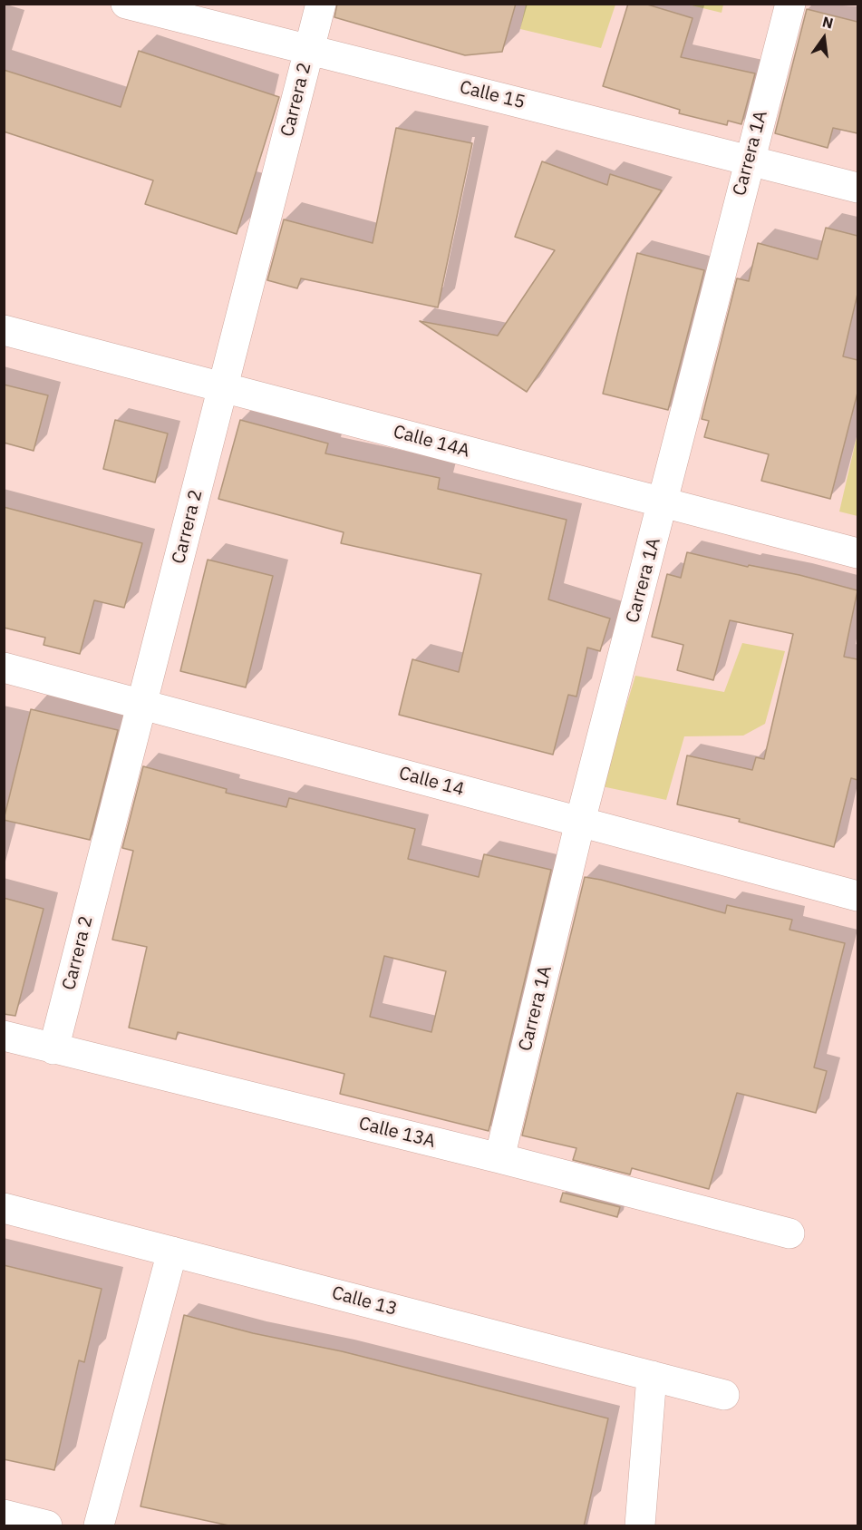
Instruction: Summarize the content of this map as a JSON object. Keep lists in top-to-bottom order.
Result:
{
  "streets": {
    "street": [
      "Calle 15",
      "Carrera 2",
      "Carrera 1A",
      "Calle 14A",
      "Calle 14",
      "Calle 13A",
      "Calle 13"
    ]
  },
  "crossings": [
    ["Calle 15", "Carrera 2"],
    ["Calle 15", "Carrera 1A"],
    ["Carrera 2", "Calle 14A"],
    ["Carrera 2", "Calle 14"],
    ["Carrera 2", "Calle 13A"],
    ["Carrera 1A", "Calle 14A"],
    ["Carrera 1A", "Calle 14"],
    ["Carrera 1A", "Calle 13A"]
  ],
  "north": "top"
}
